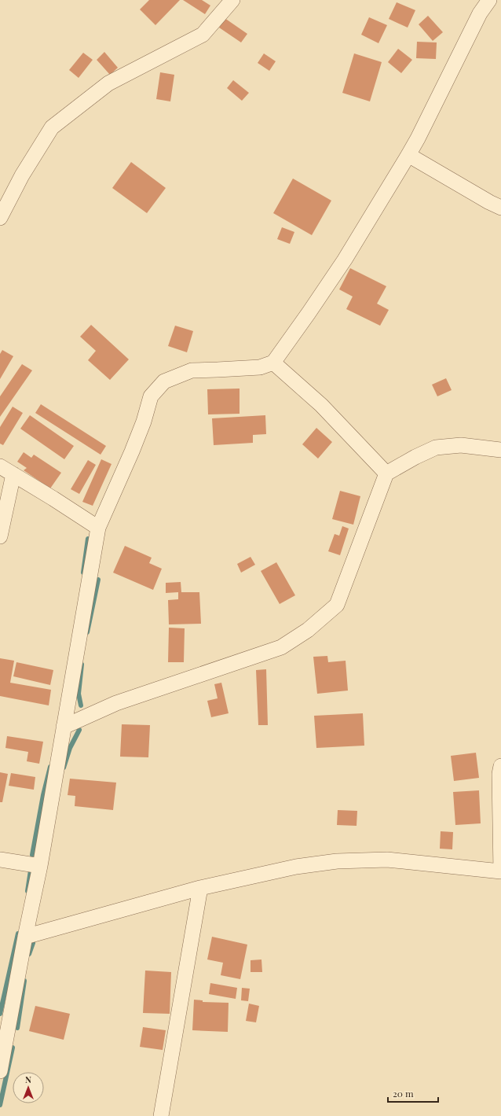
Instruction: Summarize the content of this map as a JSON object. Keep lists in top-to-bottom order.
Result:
{
  "scale_bar": "20 m",
  "north": "top"
}
